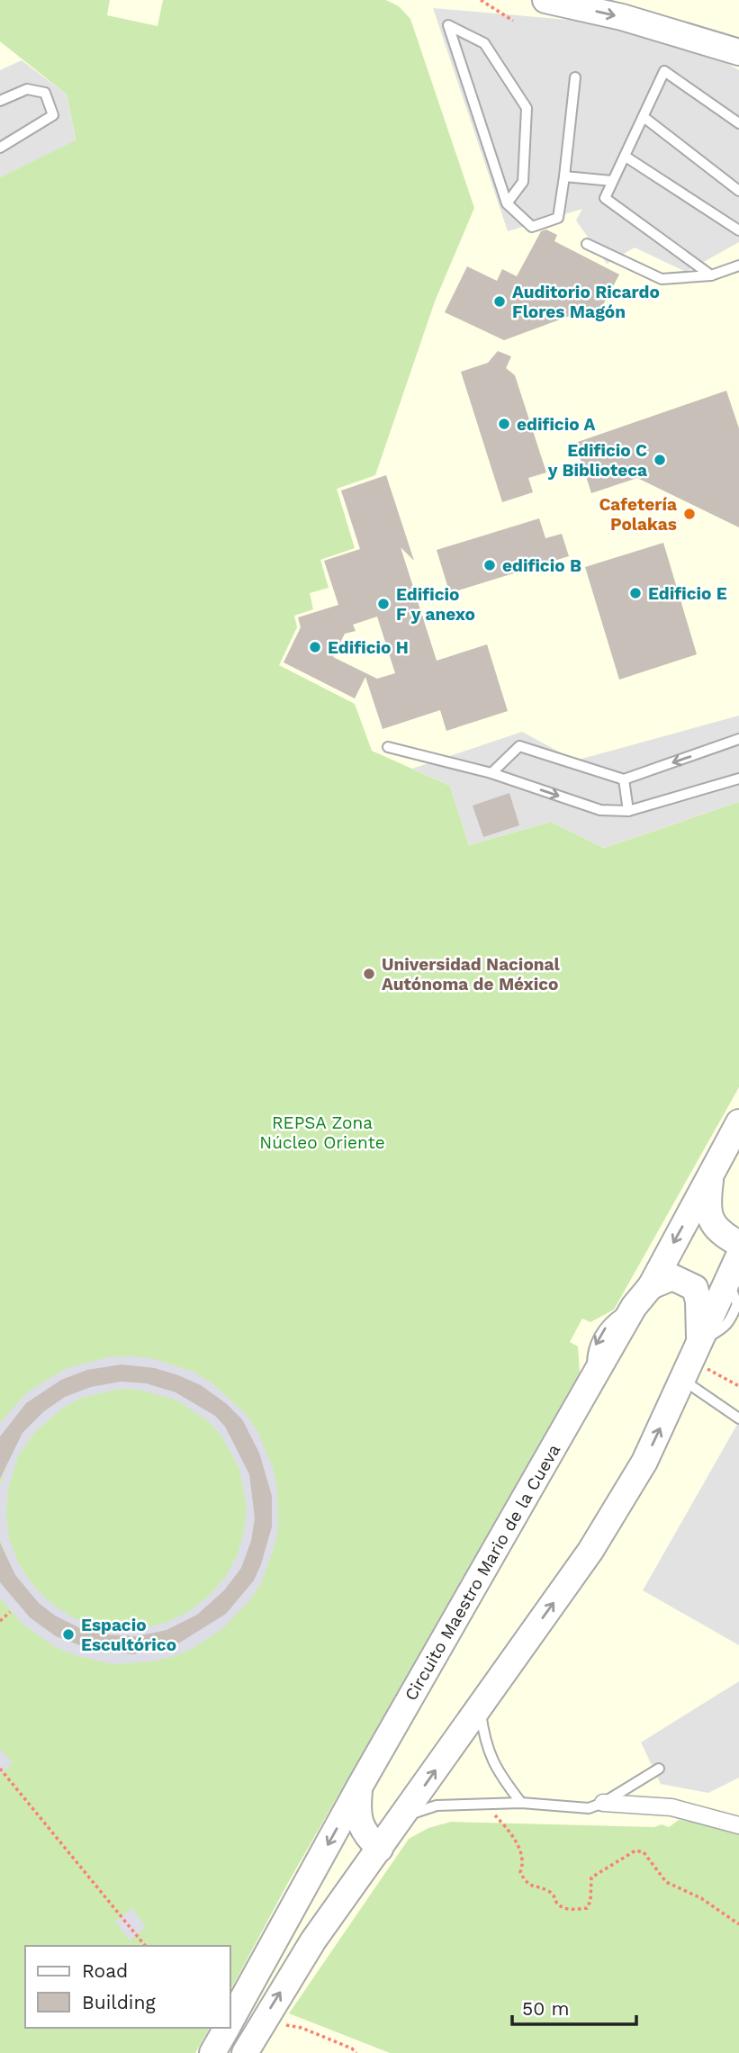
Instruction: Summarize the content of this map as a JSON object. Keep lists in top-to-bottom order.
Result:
{
  "streets": {
    "street": ["Circuito Maestro Mario de la Cueva"]
  },
  "parks": ["REPSA Zona Núcleo Oriente"],
  "places": [
    "Auditorio Ricardo Flores Magón",
    "edificio A",
    "Edificio C y Biblioteca",
    "Cafetería Polakas",
    "edificio B",
    "Edificio E",
    "Edificio F y anexo",
    "Edificio H",
    "Universidad Nacional Autónoma de México",
    "Espacio Escultórico"
  ],
  "legend": ["Road", "Building"],
  "scale_bar": "50 m"
}
